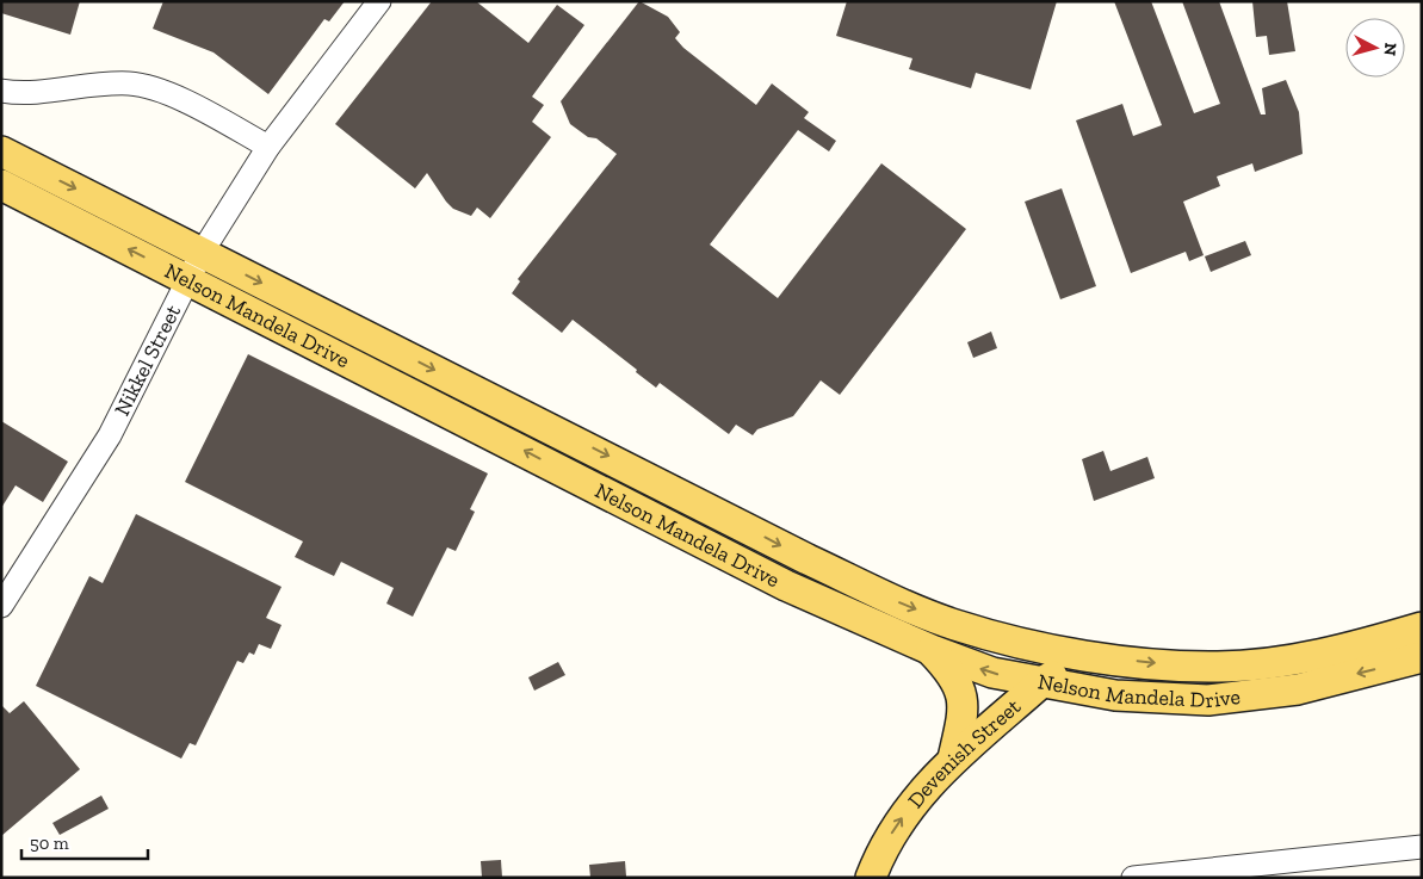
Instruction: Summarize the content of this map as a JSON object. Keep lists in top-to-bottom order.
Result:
{
  "streets": {
    "main road": ["Nelson Mandela Drive", "Devenish Street"],
    "street": ["Nikkel Street"]
  },
  "crossings": [
    ["Nelson Mandela Drive", "Nikkel Street"],
    ["Nelson Mandela Drive", "Devenish Street"]
  ],
  "one_way": ["Devenish Street"],
  "scale_bar": "50 m",
  "north": "right"
}
